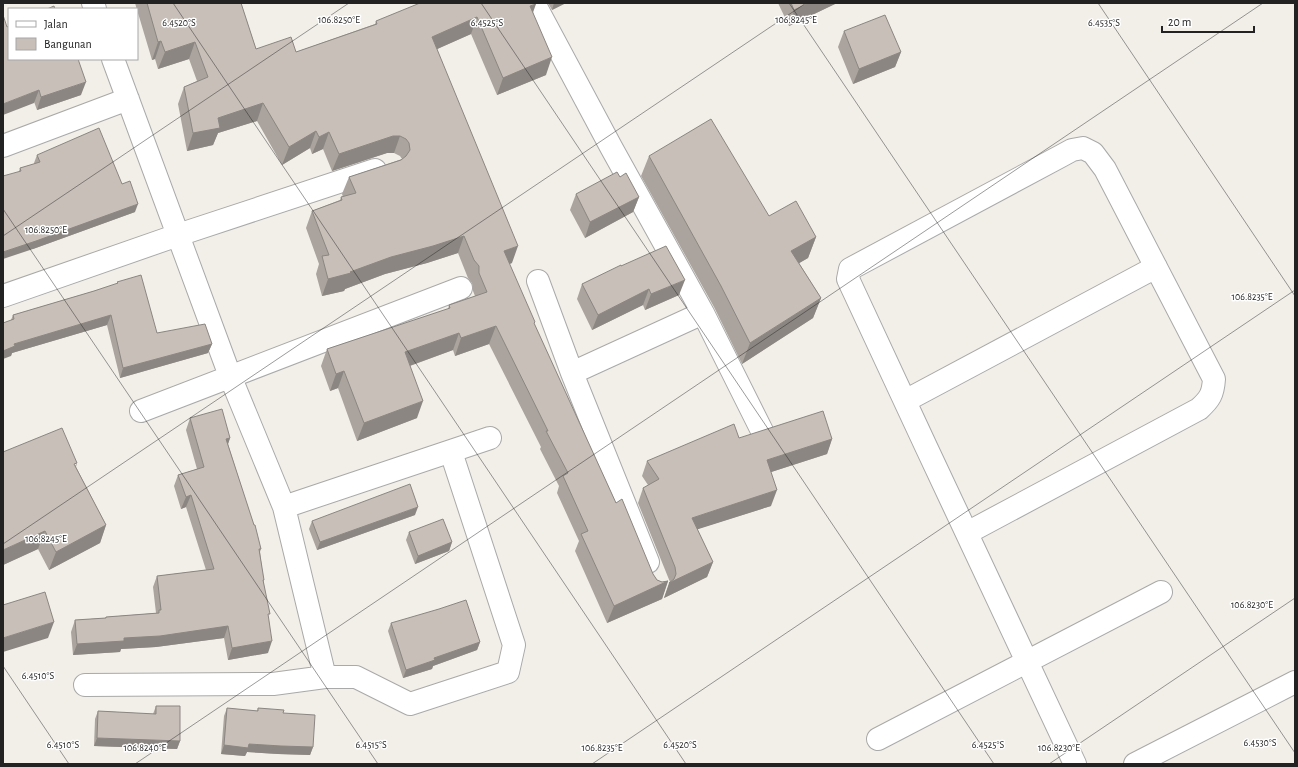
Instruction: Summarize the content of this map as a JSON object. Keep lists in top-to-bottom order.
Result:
{
  "legend": ["Jalan", "Bangunan"],
  "scale_bar": "20 m",
  "coordinates": [
    "106.8250°E",
    "106.8245°E",
    "6.4520°S",
    "6.4525°S",
    "6.4535°S",
    "106.8235°E",
    "106.8230°E",
    "6.4510°S",
    "6.4530°S",
    "6.4515°S",
    "106.8240°E"
  ]
}
